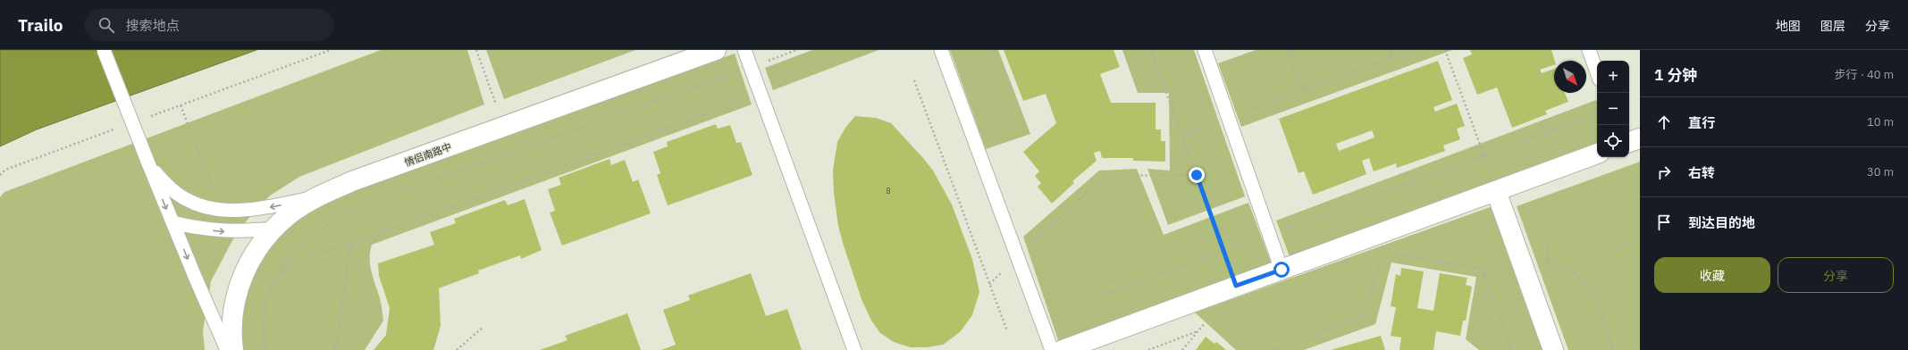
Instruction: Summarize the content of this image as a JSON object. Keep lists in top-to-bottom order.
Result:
{
  "streets": {
    "street": ["情侣南路中"]
  },
  "house_numbers": ["8"],
  "north": "bottom right",
  "page": {
    "header": "Trailo",
    "search": "搜索地点",
    "nav": ["地图", "图层", "分享"],
    "heading": ["1 分钟", "步行 · 40 m"],
    "map_buttons": ["+", "−"],
    "list": [
      ["直行", "10 m"],
      ["右转", "30 m"],
      "到达目的地"
    ],
    "buttons": ["收藏", "分享"]
  }
}
